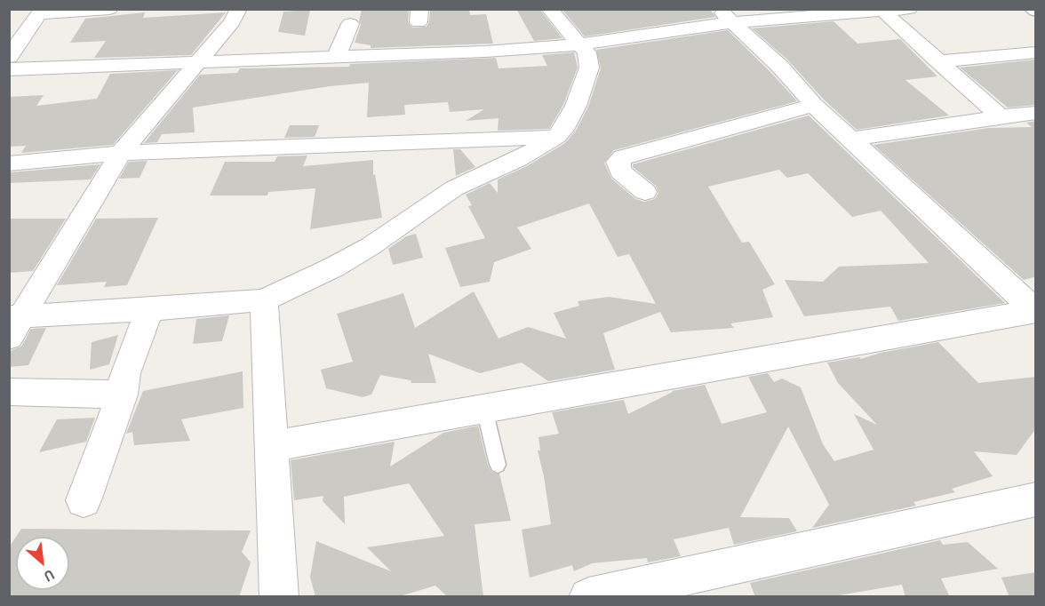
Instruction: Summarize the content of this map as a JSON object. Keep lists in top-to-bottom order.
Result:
{
  "north": "bottom right"
}
